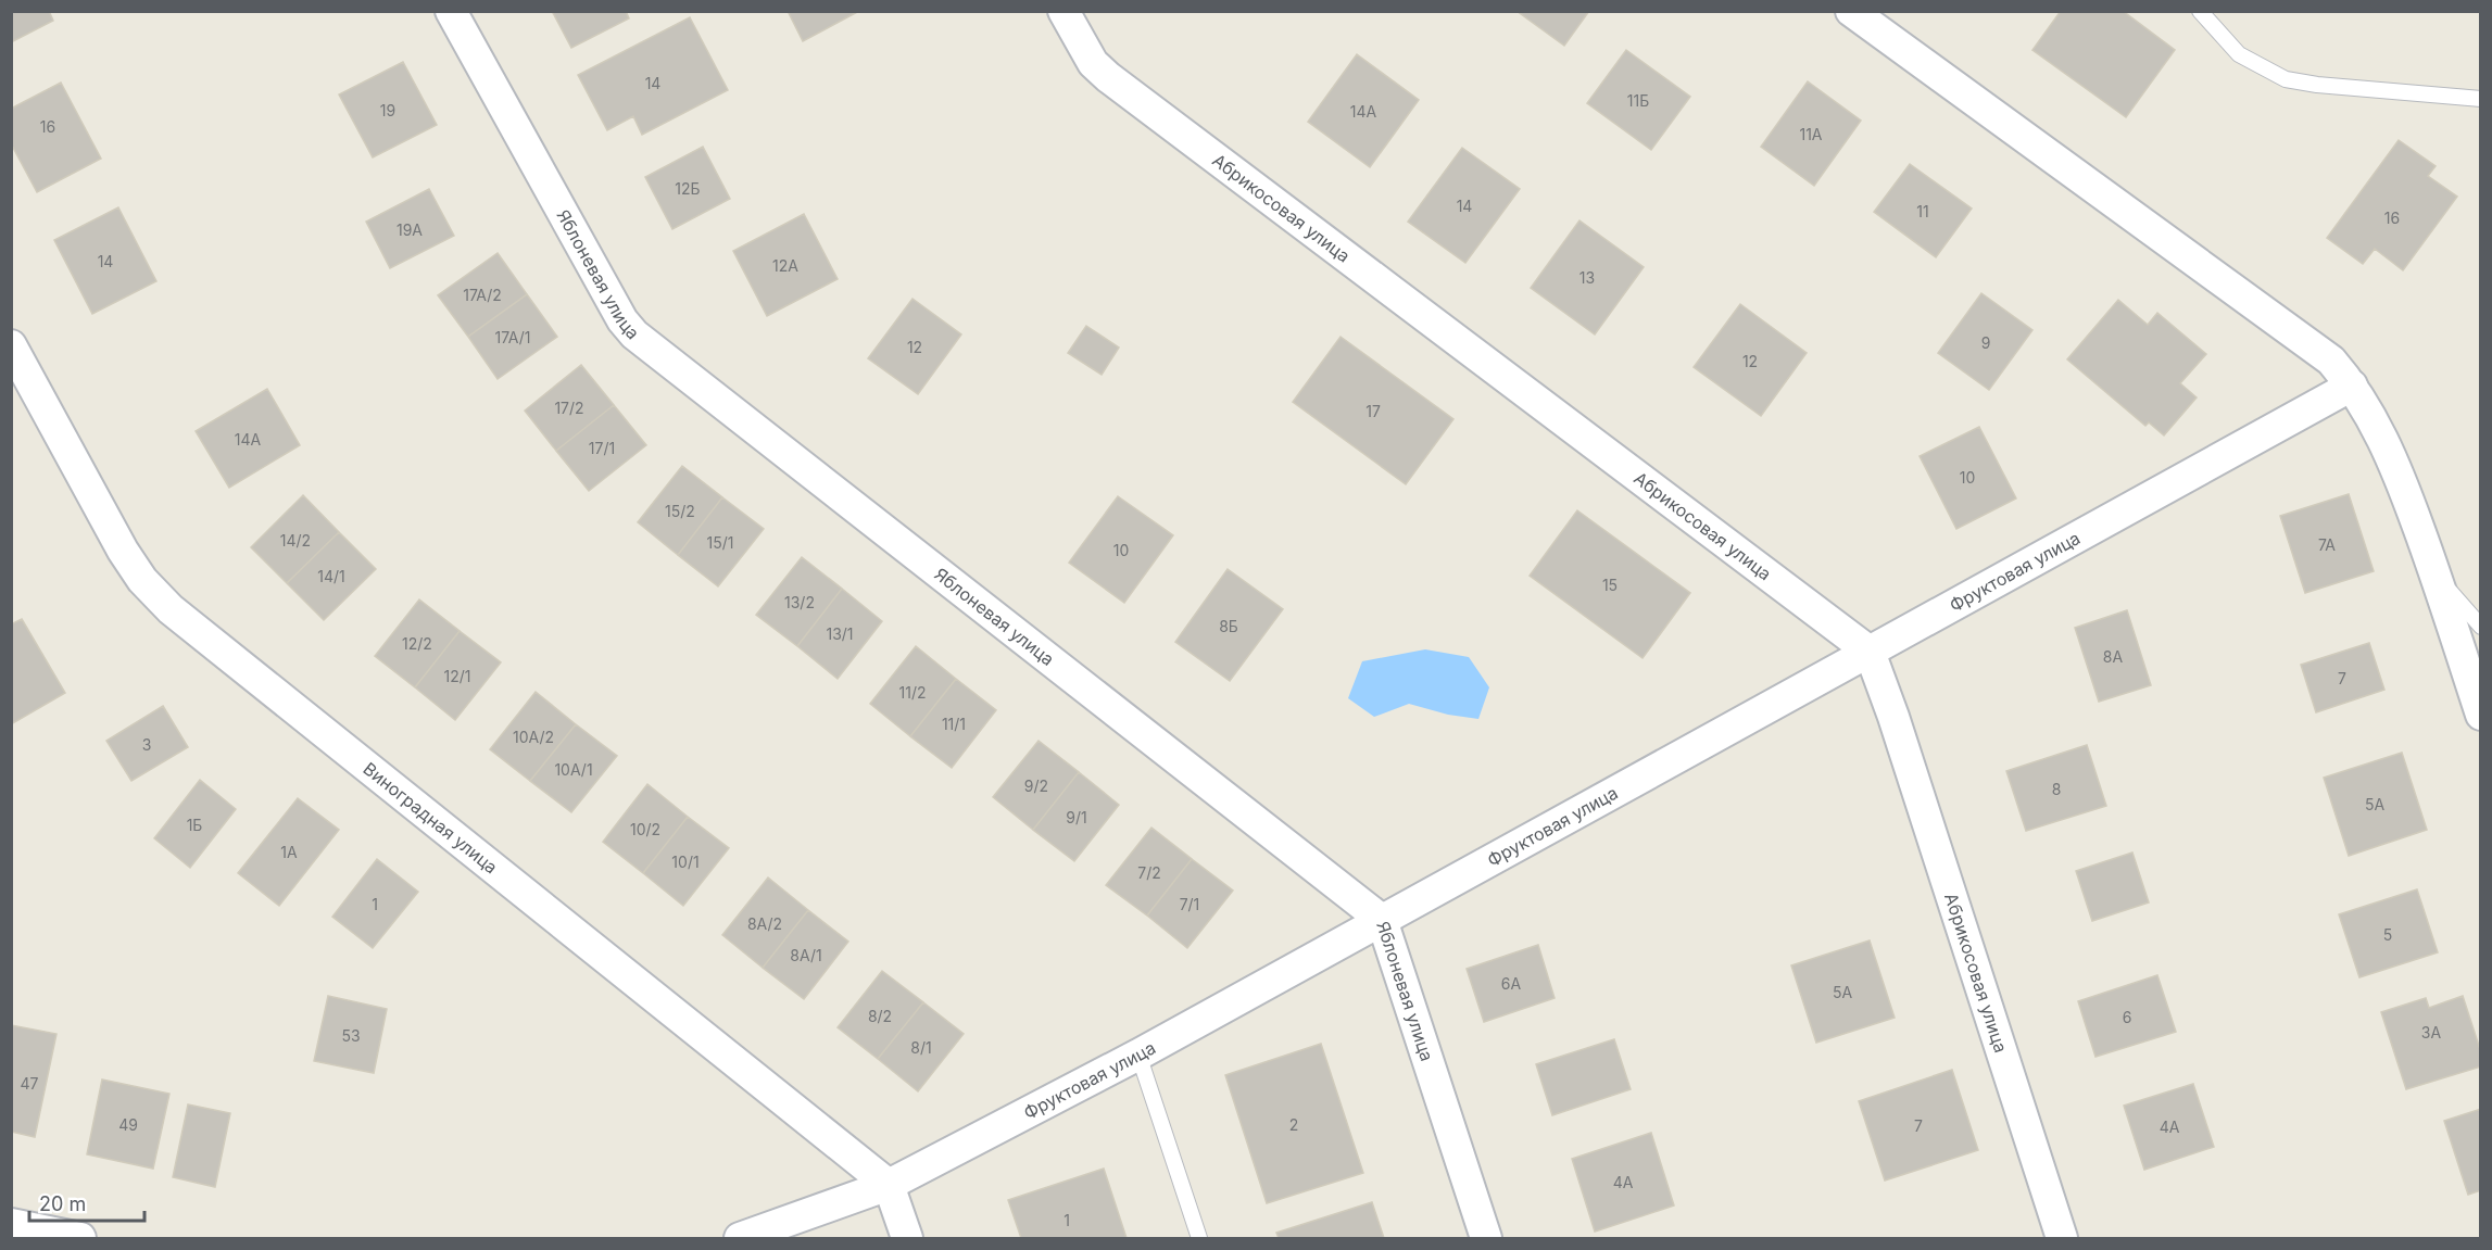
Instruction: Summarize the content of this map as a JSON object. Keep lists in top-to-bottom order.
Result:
{
  "streets": {
    "street": [
      "Абрикосовая улица",
      "Яблоневая улица",
      "Фруктовая улица",
      "Виноградная улица"
    ]
  },
  "crossings": [
    ["Абрикосовая улица", "Фруктовая улица"],
    ["Яблоневая улица", "Фруктовая улица"],
    ["Фруктовая улица", "Виноградная улица"]
  ],
  "house_numbers": [
    "14",
    "11Б",
    "19",
    "14А",
    "16",
    "11А",
    "12Б",
    "14",
    "11",
    "16",
    "19А",
    "14",
    "12А",
    "13",
    "17А/2",
    "17А/1",
    "9",
    "12",
    "12",
    "17/2",
    "17",
    "14А",
    "17/1",
    "10",
    "15/2",
    "14/2",
    "15/1",
    "7А",
    "10",
    "14/1",
    "15",
    "13/2",
    "8Б",
    "13/1",
    "12/2",
    "8А",
    "12/1",
    "7",
    "11/2",
    "11/1",
    "10А/2",
    "3",
    "10А/1",
    "9/2",
    "8",
    "5А",
    "9/1",
    "1Б",
    "10/2",
    "1А",
    "10/1",
    "7/2",
    "1",
    "7/1",
    "8А/2",
    "5",
    "8А/1",
    "6А",
    "5А",
    "8/2",
    "6",
    "3А",
    "53",
    "8/1",
    "47",
    "49",
    "2",
    "7",
    "4А",
    "4А",
    "1"
  ],
  "scale_bar": "20 m"
}
